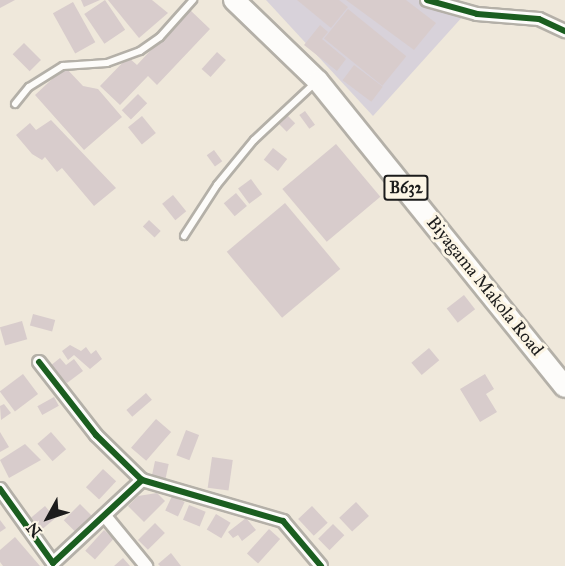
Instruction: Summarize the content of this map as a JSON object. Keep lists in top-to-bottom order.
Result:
{
  "streets": {
    "main road": ["B632", "Biyagama Makola Road"]
  },
  "north": "bottom left"
}
